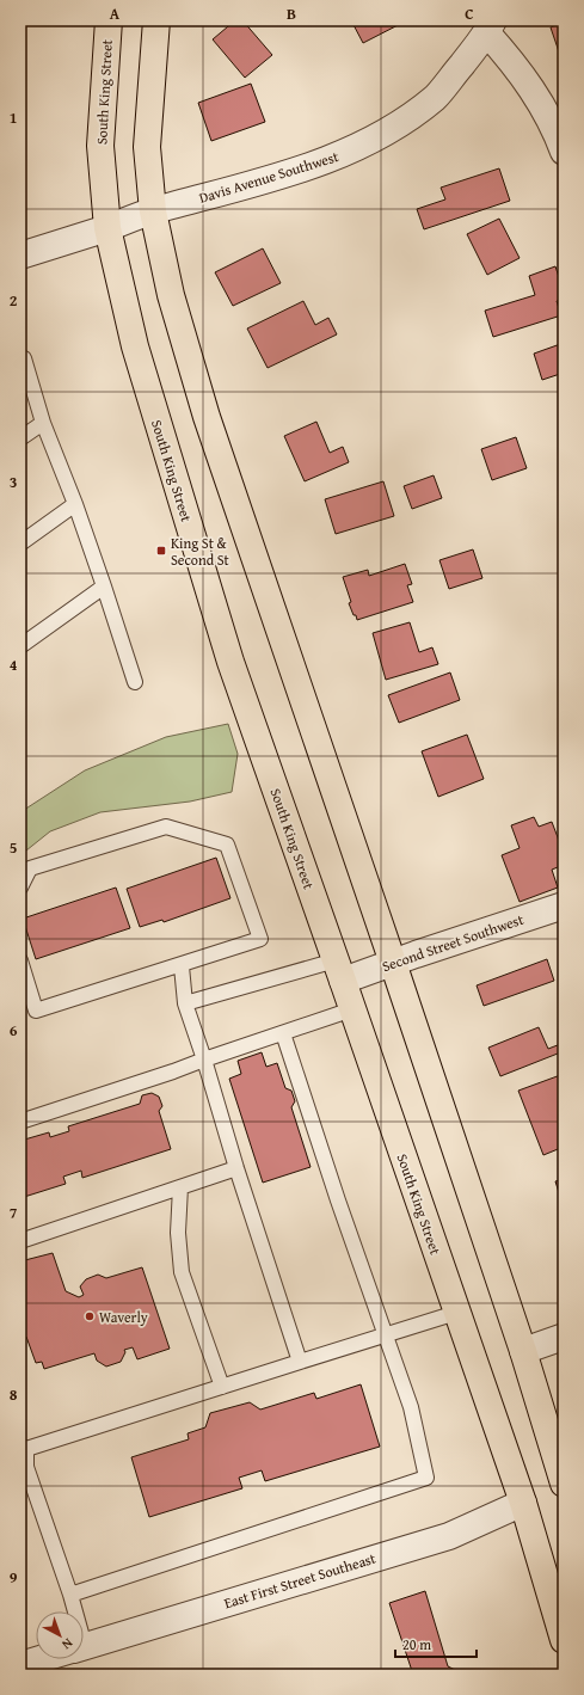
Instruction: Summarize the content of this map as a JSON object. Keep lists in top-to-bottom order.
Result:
{
  "streets": {
    "main road": ["South King Street"],
    "street": ["Davis Avenue Southwest", "Second Street Southwest", "East First Street Southeast"]
  },
  "crossings": [
    ["South King Street", "Davis Avenue Southwest"],
    ["South King Street", "Second Street Southwest"],
    ["South King Street", "East First Street Southeast"]
  ],
  "places": {
    "transit": ["King St & Second St"],
    "other": ["Waverly"]
  },
  "scale_bar": "20 m",
  "north": "bottom right",
  "grid": {
    "columns": ["A", "B", "C"],
    "rows": [
      "1",
      "2",
      "3",
      "4",
      "5",
      "6",
      "7",
      "8",
      "9"
    ]
  }
}
